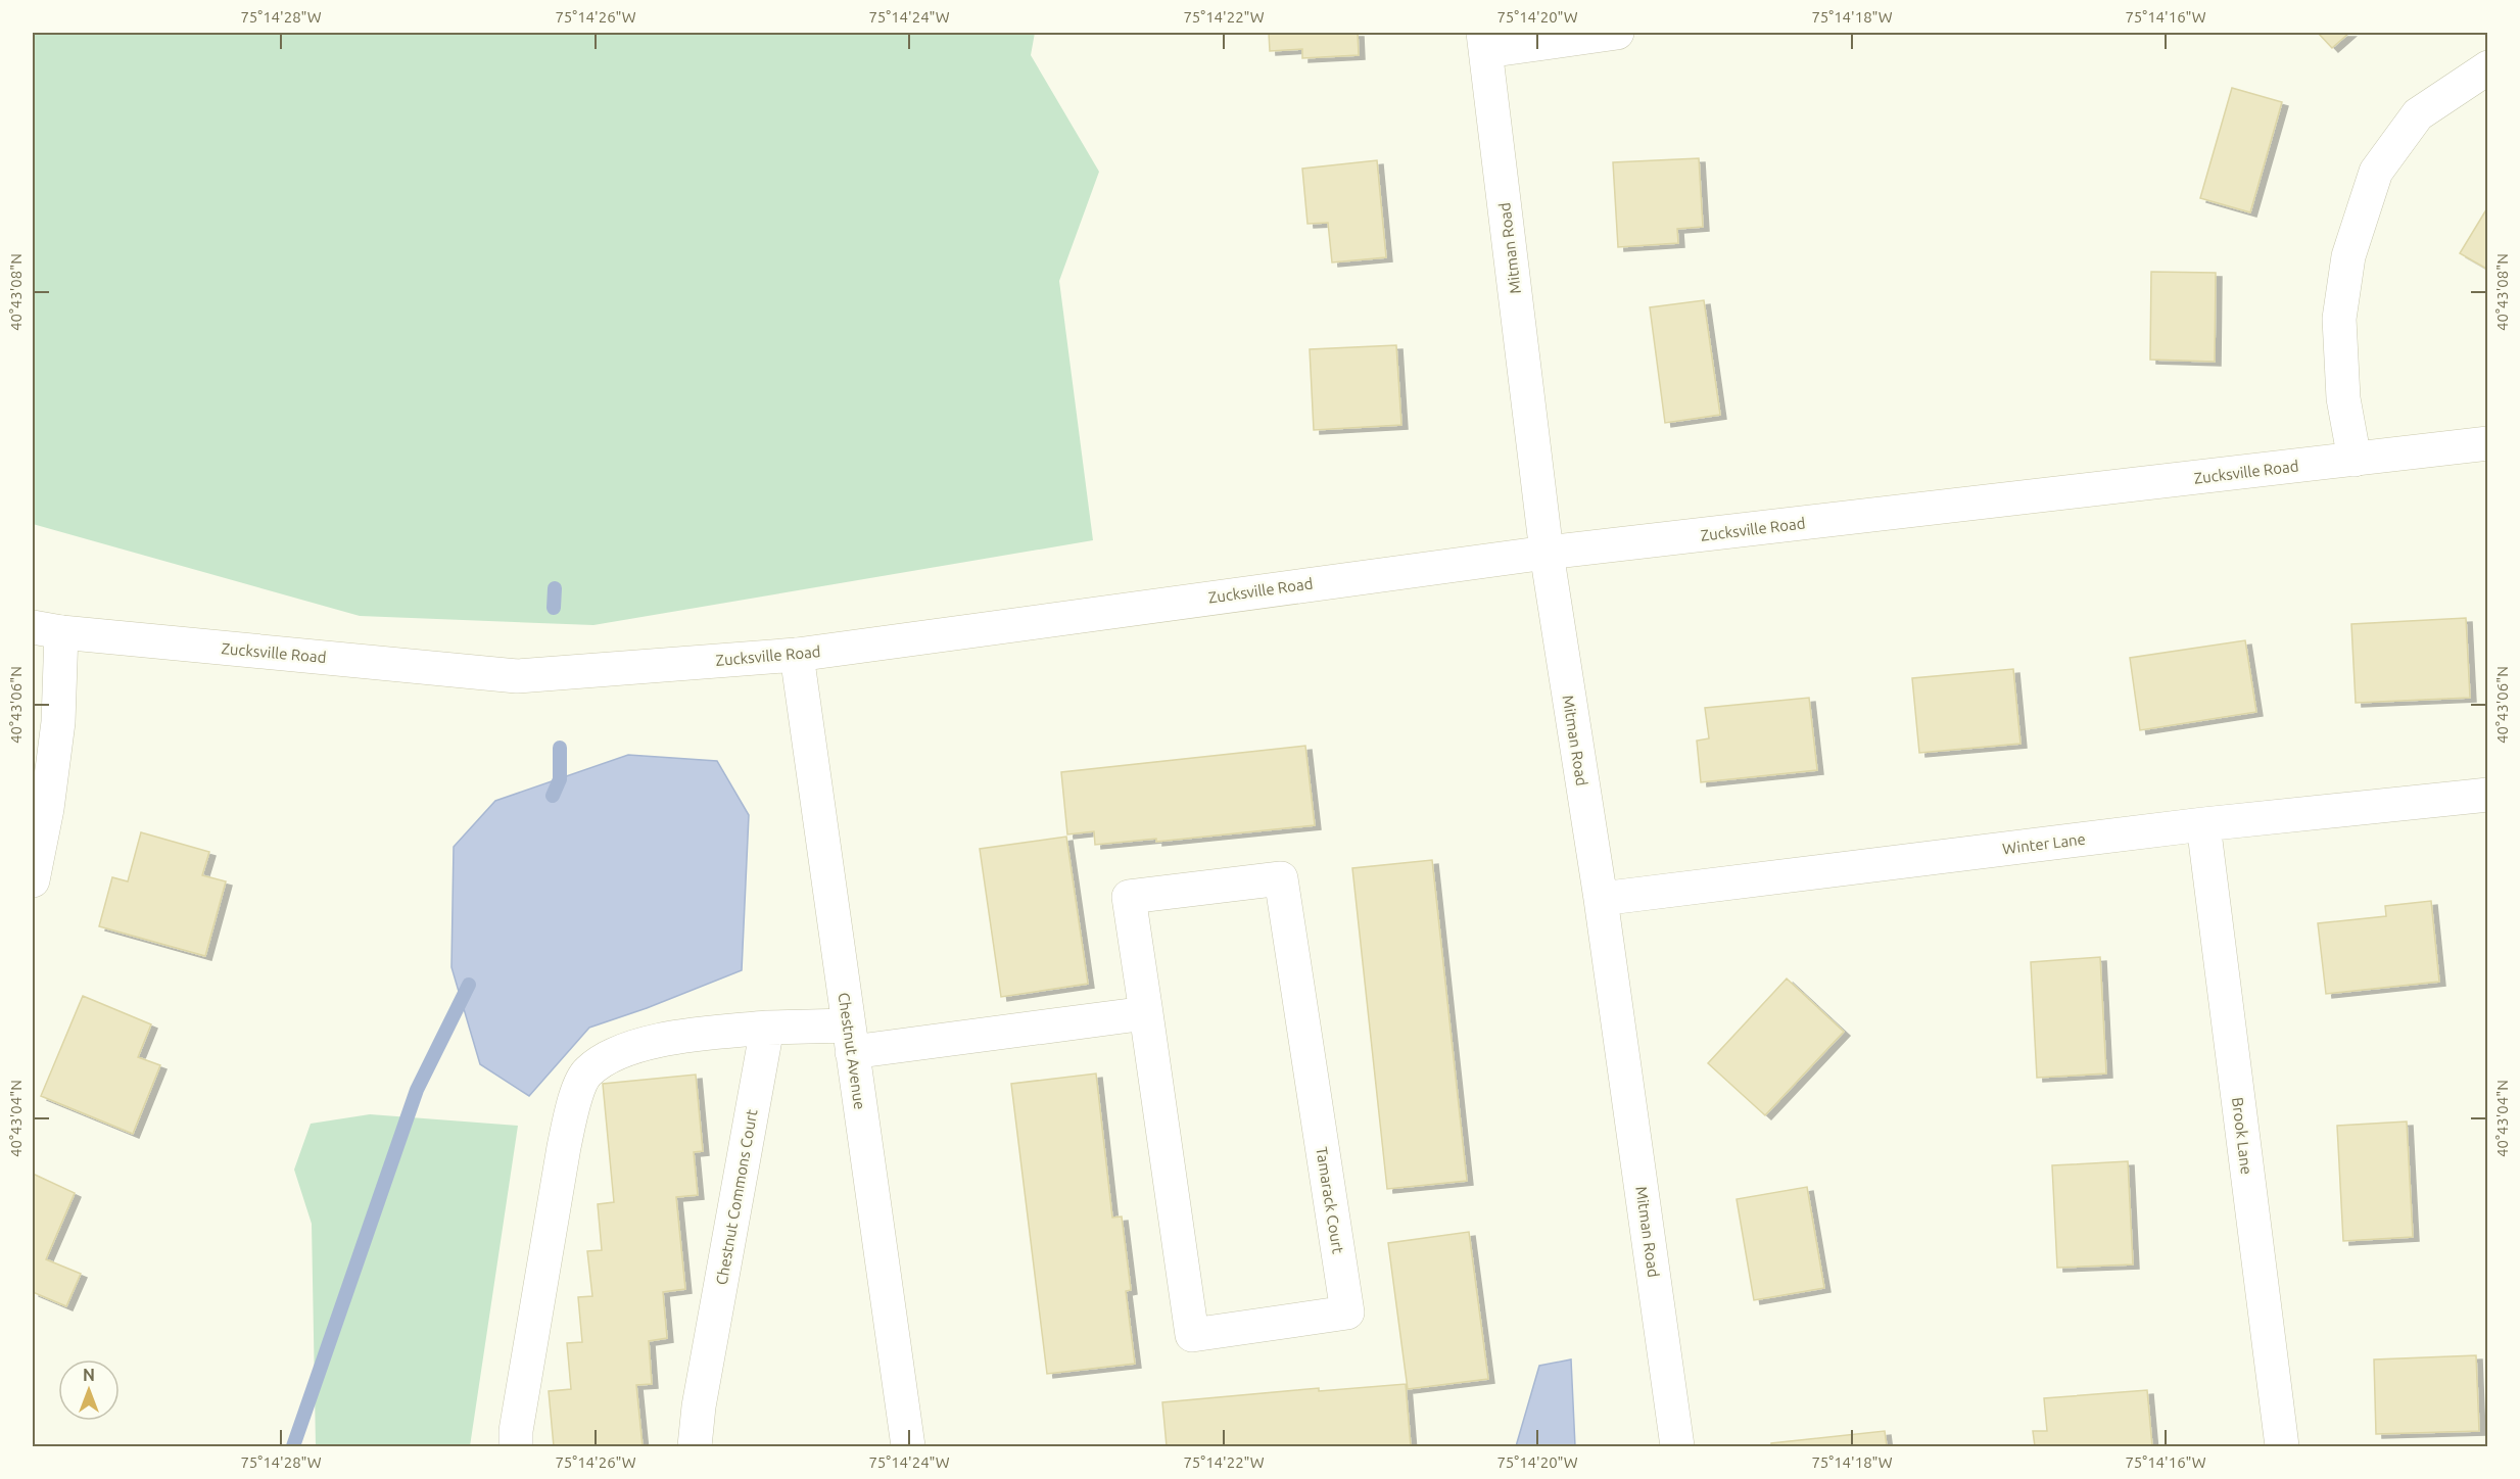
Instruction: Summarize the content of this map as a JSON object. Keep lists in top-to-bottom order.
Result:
{
  "streets": {
    "street": [
      "Mitman Road",
      "Zucksville Road",
      "Winter Lane",
      "Chestnut Avenue",
      "Brook Lane",
      "Chestnut Commons Court",
      "Tamarack Court"
    ]
  },
  "crossings": [
    ["Mitman Road", "Zucksville Road"],
    ["Mitman Road", "Winter Lane"],
    ["Zucksville Road", "Chestnut Avenue"],
    ["Winter Lane", "Brook Lane"]
  ],
  "north": "top",
  "coordinates": [
    "75°14'28\"W",
    "75°14'26\"W",
    "75°14'24\"W",
    "75°14'22\"W",
    "75°14'20\"W",
    "75°14'18\"W",
    "75°14'16\"W",
    "40°43'08\"N",
    "40°43'06\"N",
    "40°43'04\"N"
  ]
}
